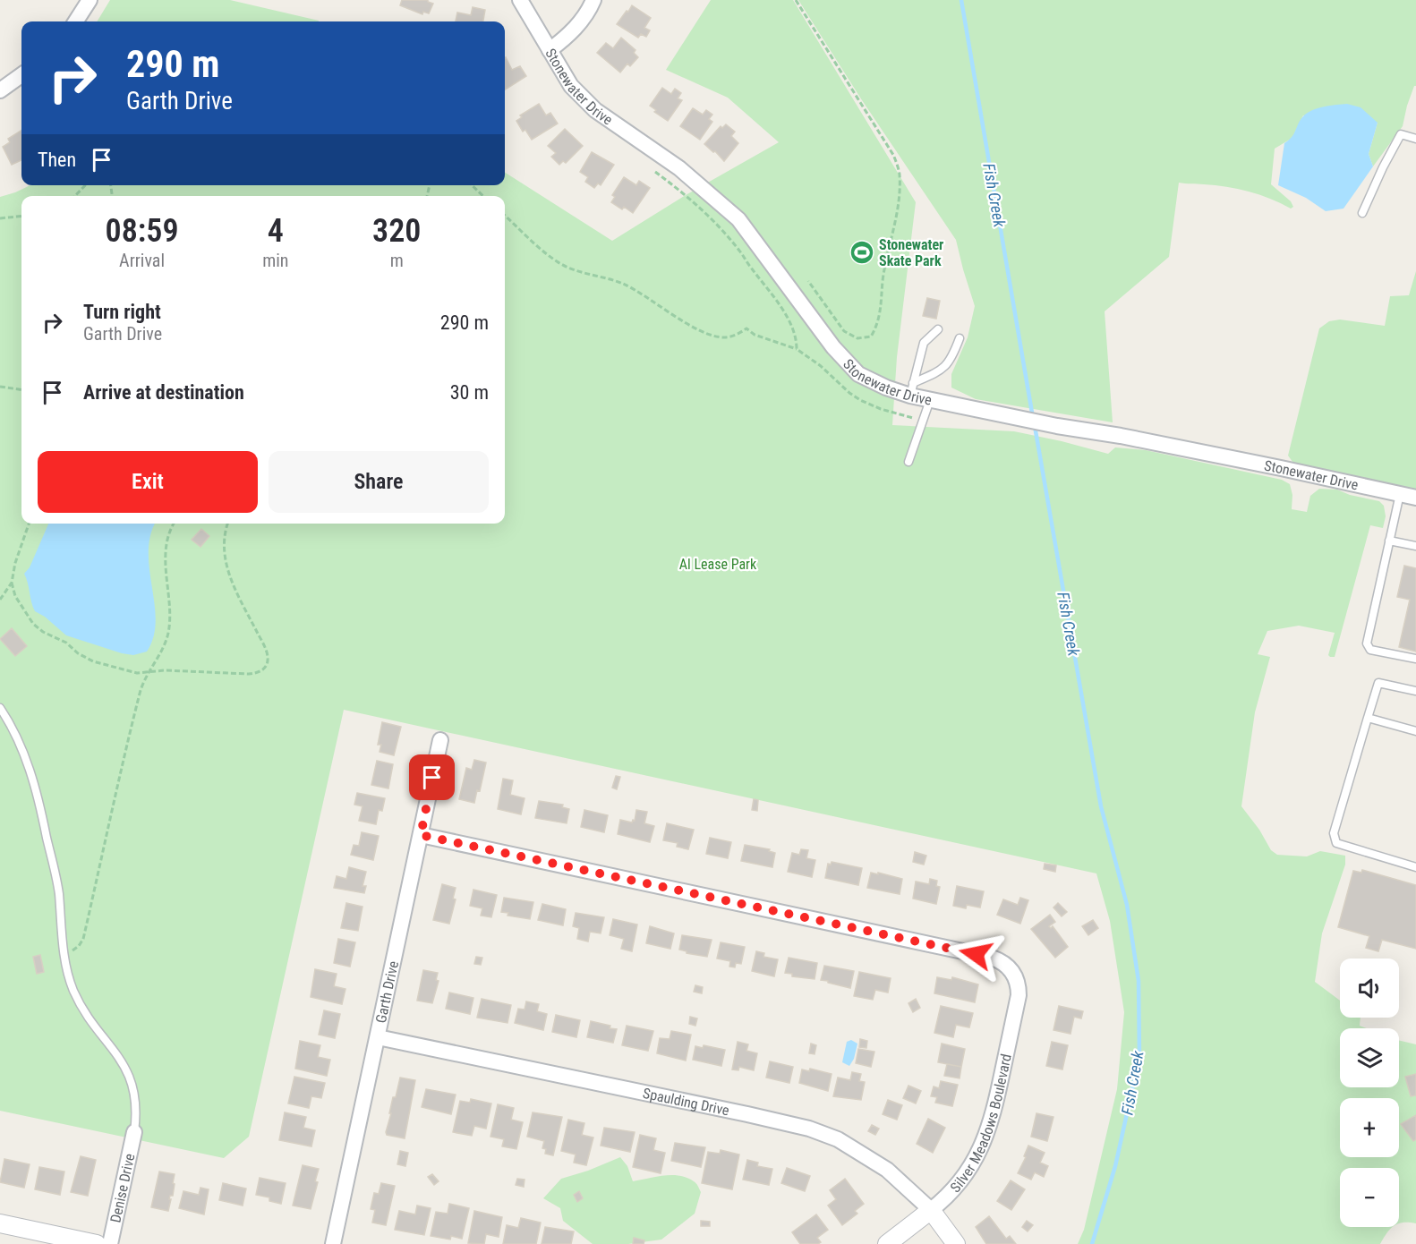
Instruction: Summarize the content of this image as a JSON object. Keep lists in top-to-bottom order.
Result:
{
  "streets": {
    "street": [
      "Stonewater Drive",
      "Garth Drive",
      "Spaulding Drive",
      "Silver Meadows Boulevard",
      "Denise Drive"
    ]
  },
  "crossings": [
    ["Garth Drive", "Spaulding Drive"],
    ["Garth Drive", "Silver Meadows Boulevard"],
    ["Spaulding Drive", "Silver Meadows Boulevard"]
  ],
  "water": ["Fish Creek"],
  "parks": ["Al Lease Park"],
  "places": {
    "sports": ["Stonewater Skate Park"]
  },
  "page": {
    "turn": ["290 m", "Garth Drive"],
    "then": "Then",
    "eta": [
      "08:59",
      "Arrival",
      "4",
      "min",
      "320",
      "m"
    ],
    "list": [
      {
        "name": "Turn right",
        "note": "Garth Drive",
        "value": "290 m"
      },
      {
        "name": "Arrive at destination",
        "value": "30 m"
      }
    ],
    "buttons": ["Exit", "Share"],
    "map_buttons": ["+", "−"]
  }
}
